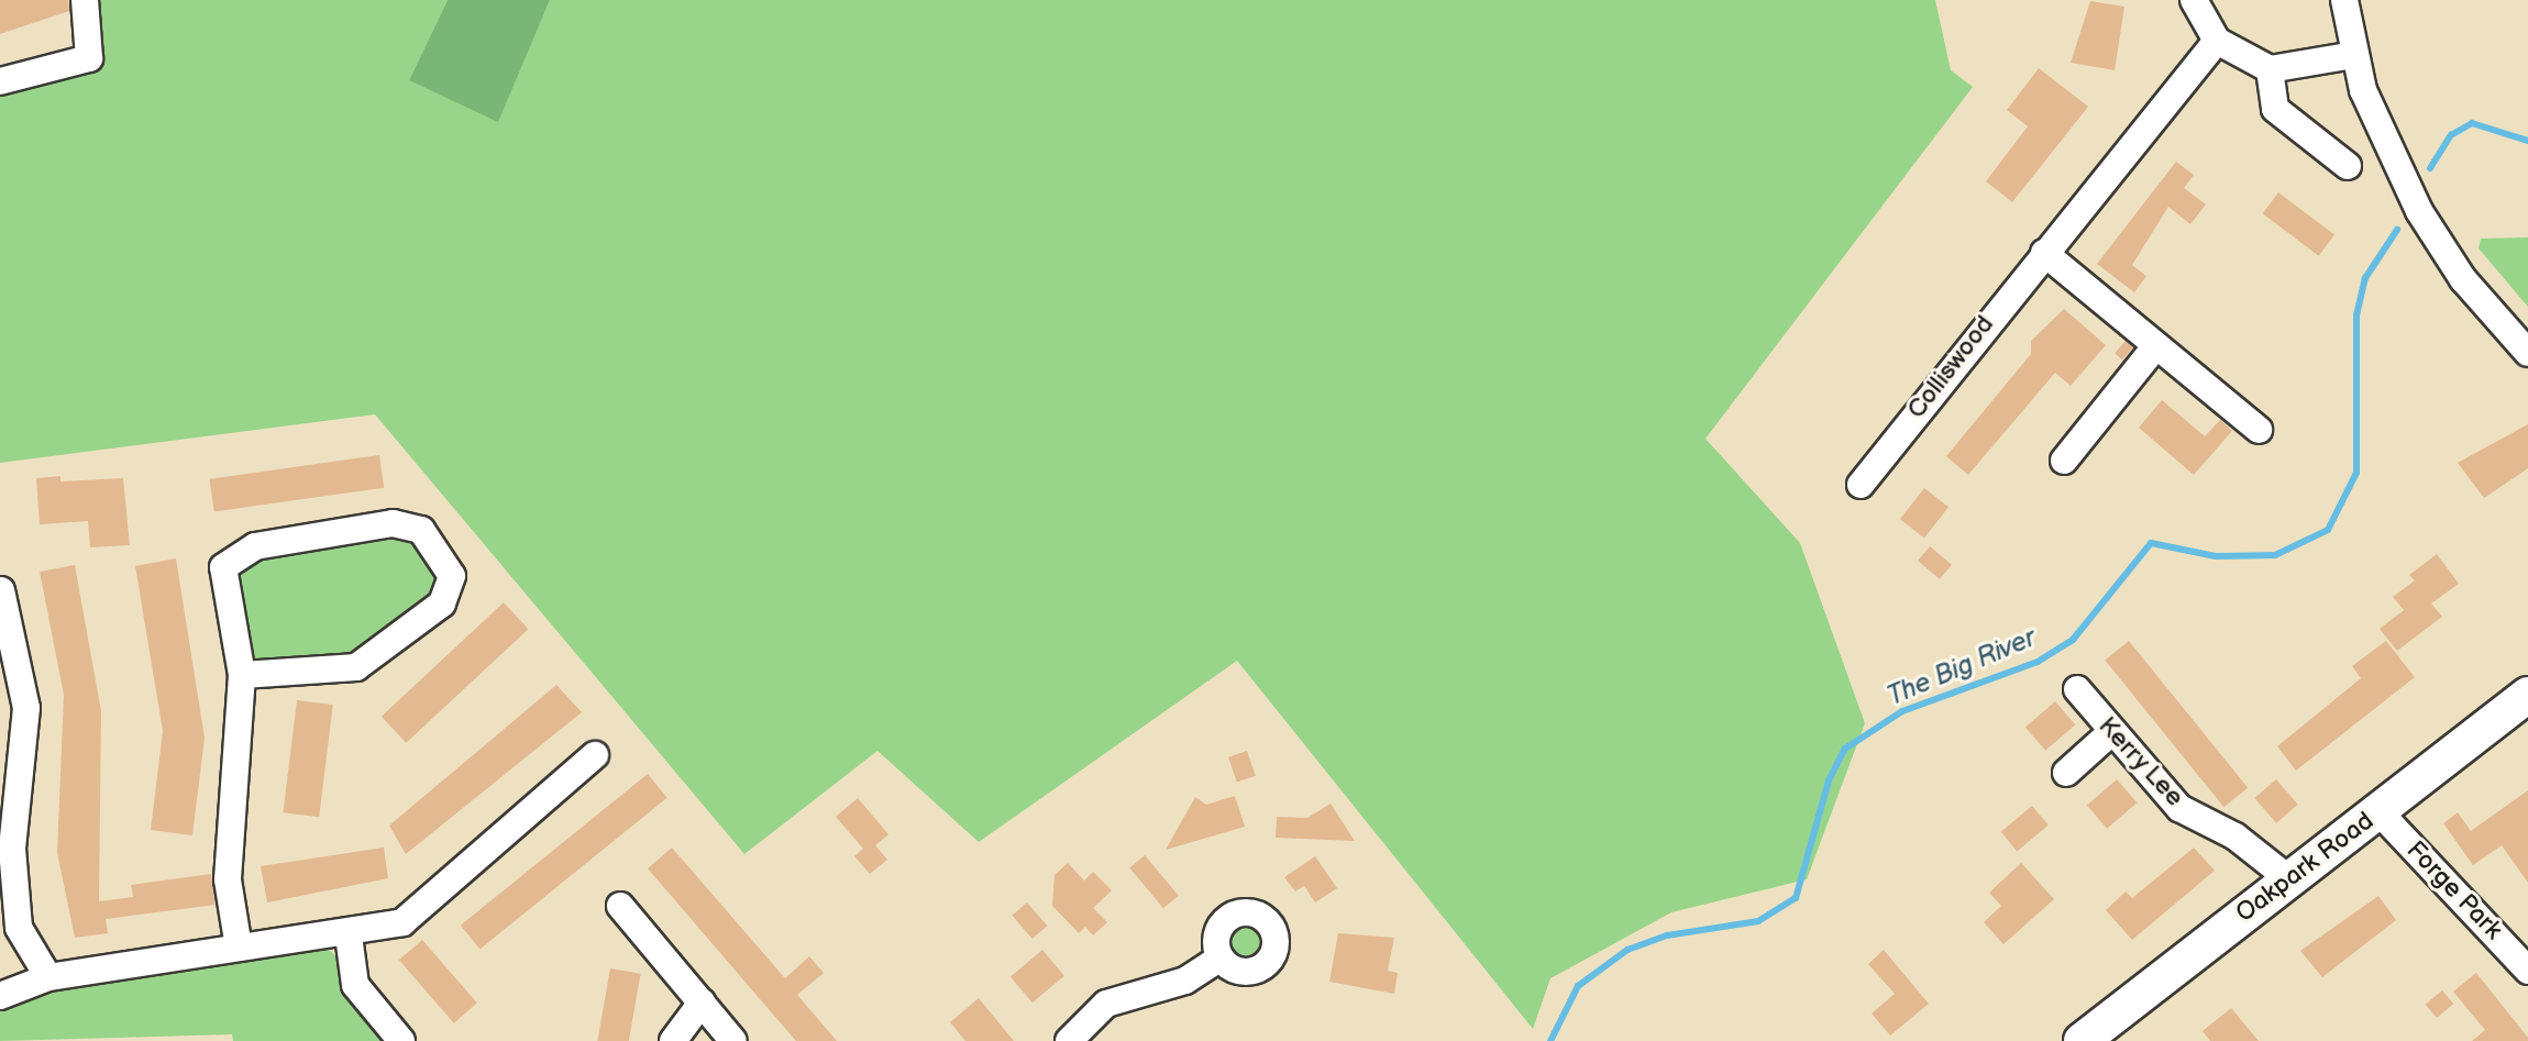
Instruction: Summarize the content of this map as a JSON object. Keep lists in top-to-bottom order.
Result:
{
  "streets": {
    "main road": ["Oakpark Road"],
    "street": ["Colliswood", "Kerry Lee", "Forge Park"]
  },
  "crossings": [
    ["Kerry Lee", "Oakpark Road"],
    ["Oakpark Road", "Forge Park"]
  ],
  "water": ["The Big River"]
}
